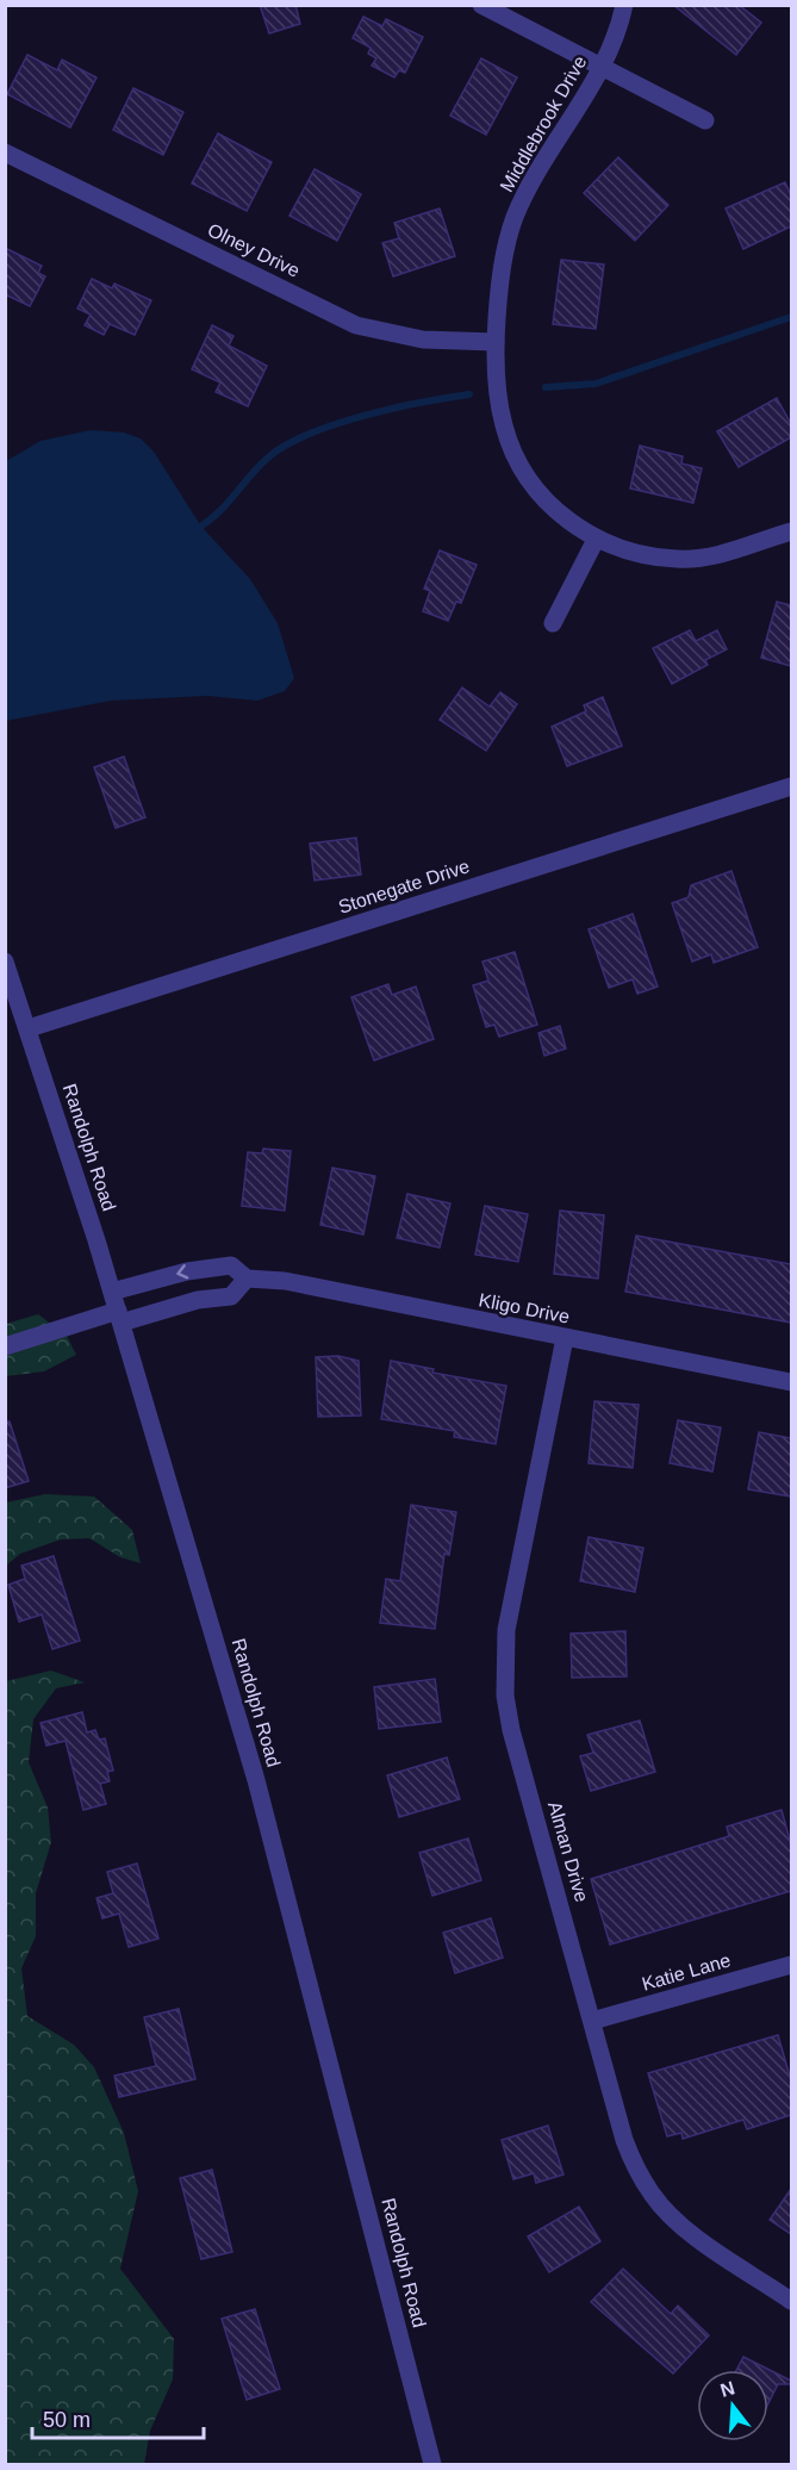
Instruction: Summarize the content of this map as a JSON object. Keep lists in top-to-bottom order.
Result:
{
  "streets": {
    "street": [
      "Middlebrook Drive",
      "Olney Drive",
      "Stonegate Drive",
      "Randolph Road",
      "Kligo Drive",
      "Alman Drive",
      "Katie Lane"
    ]
  },
  "crossings": [
    ["Middlebrook Drive", "Olney Drive"],
    ["Stonegate Drive", "Randolph Road"],
    ["Randolph Road", "Kligo Drive"],
    ["Kligo Drive", "Alman Drive"],
    ["Alman Drive", "Katie Lane"]
  ],
  "scale_bar": "50 m",
  "north": "top"
}
